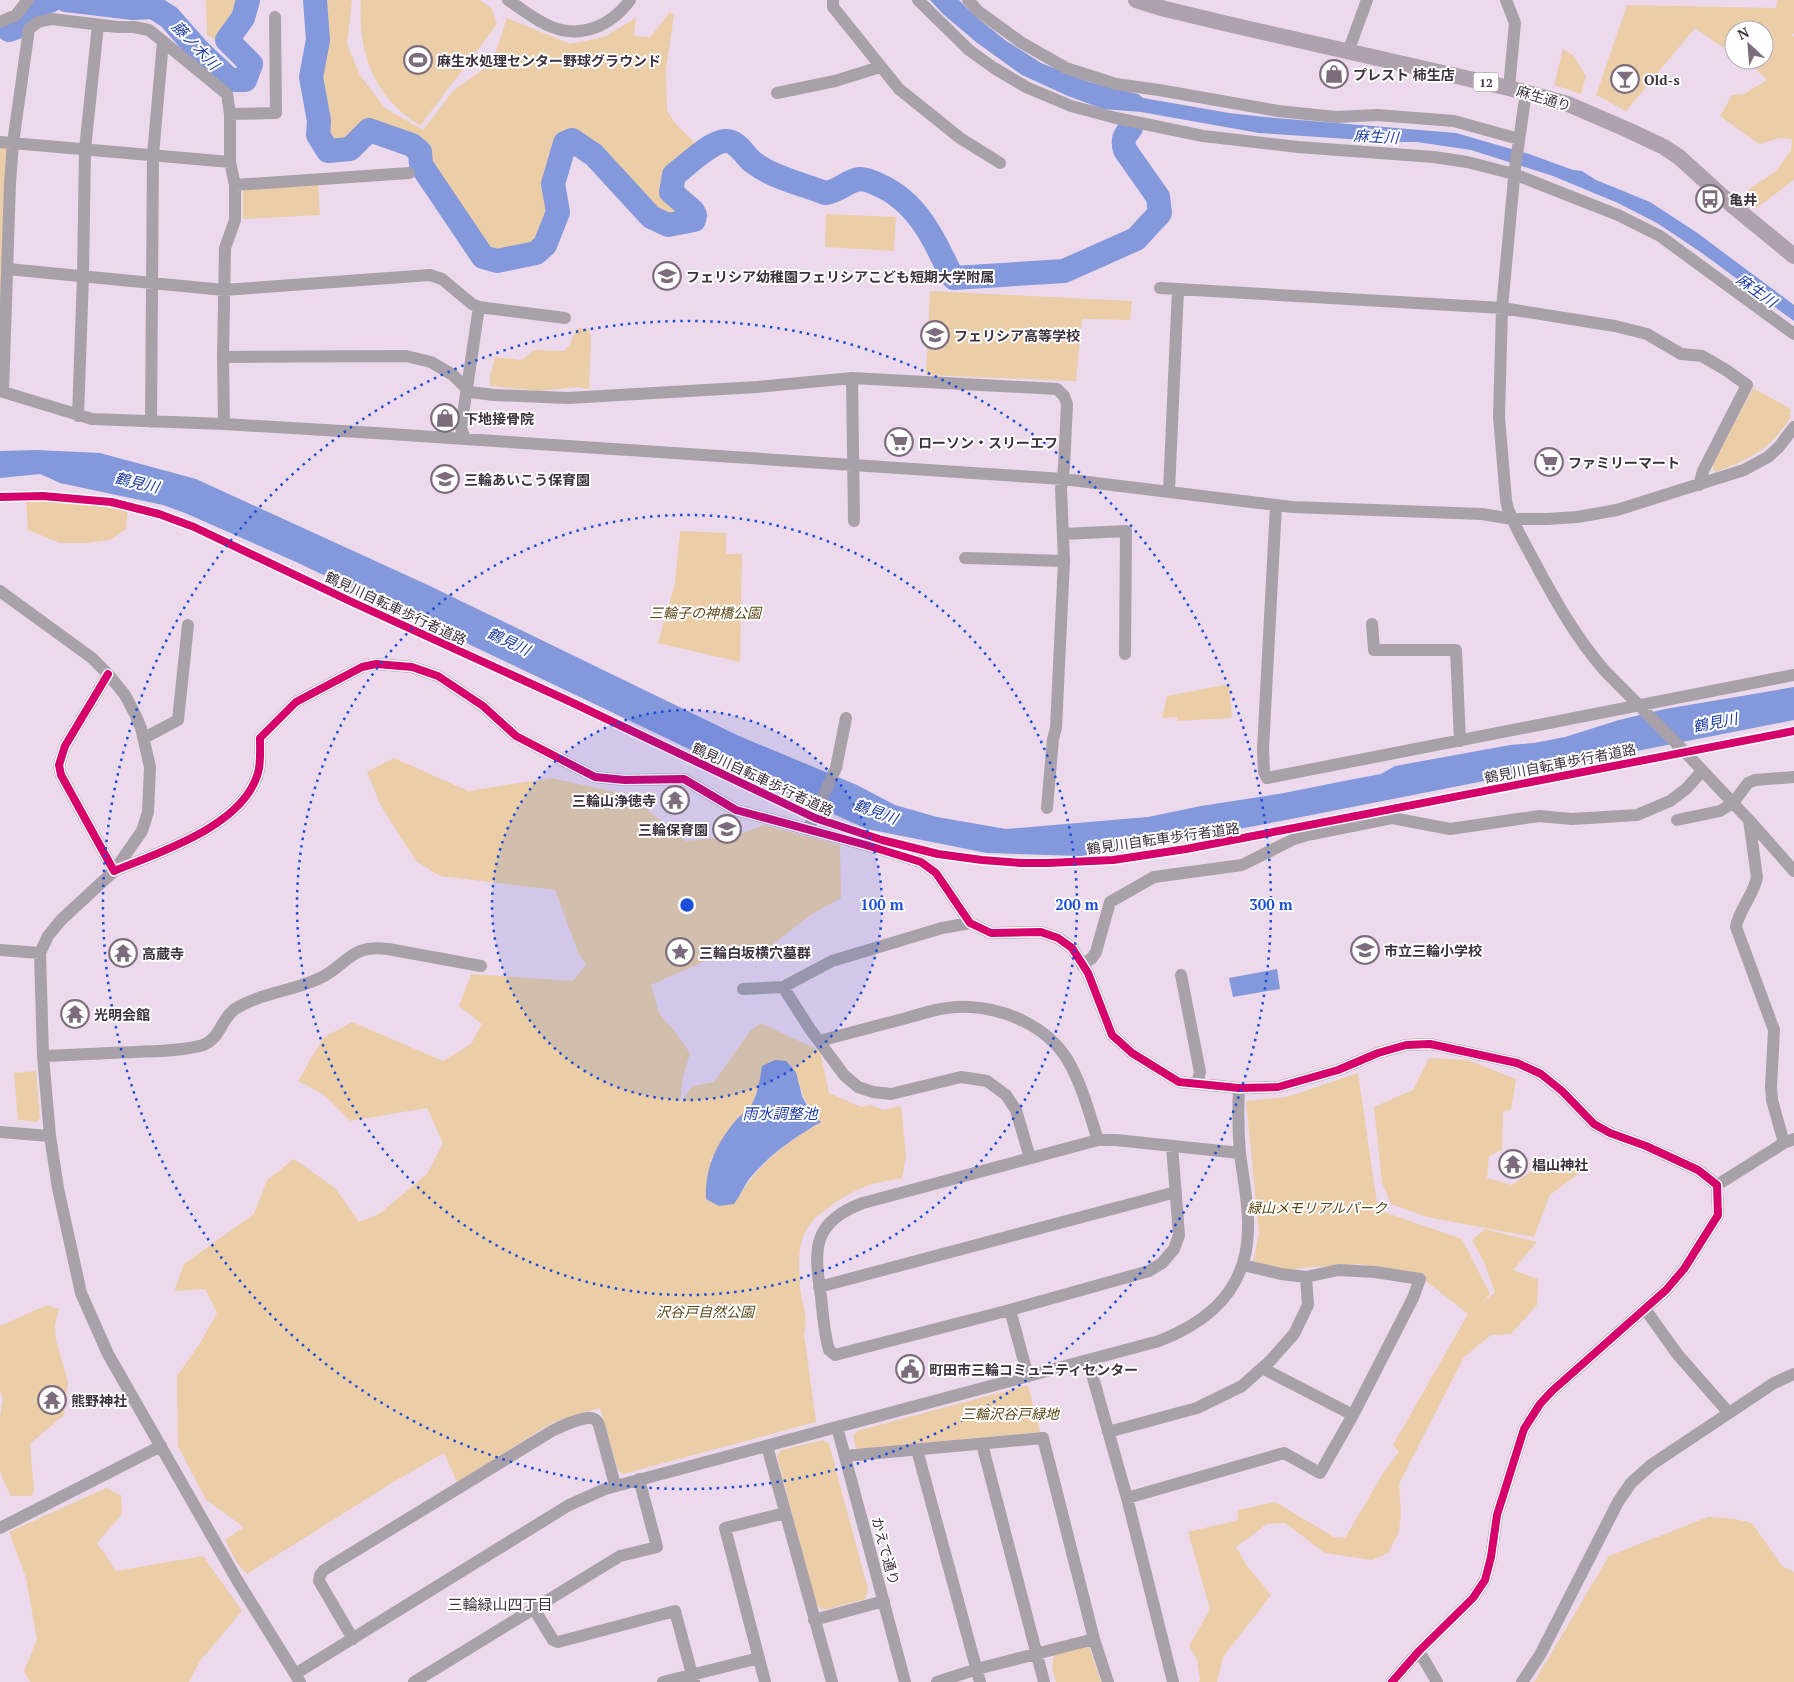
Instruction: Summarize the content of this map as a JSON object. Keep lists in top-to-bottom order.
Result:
{
  "streets": {
    "main road": ["12", "麻生通り"],
    "street": ["かえで通り"],
    "cycle path": ["鶴見川自転車歩行者道路"]
  },
  "districts": ["三輪緑山四丁目"],
  "water": [
    "藤ノ木川",
    "麻生川",
    "鶴見川",
    "雨水調整池"
  ],
  "parks": [
    "三輪子の神橋公園",
    "緑山メモリアルパーク",
    "沢谷戸自然公園",
    "三輪沢谷戸緑地"
  ],
  "places": {
    "sports": ["麻生水処理センター野球グラウンド"],
    "shop": ["プレスト 柿生店", "下地接骨院"],
    "bar": ["Old-s"],
    "bus stop": ["亀井"],
    "school or university": [
      "フェリシア幼稚園フェリシアこども短期大学附属",
      "フェリシア高等学校",
      "三輪あいこう保育園",
      "三輪保育園",
      "市立三輪小学校"
    ],
    "supermarket": ["ローソン・スリーエフ", "ファミリーマート"],
    "temple": [
      "三輪山浄徳寺",
      "高蔵寺",
      "光明会館",
      "椙山神社",
      "熊野神社"
    ],
    "place": ["三輪白坂横穴墓群"],
    "public building": ["町田市三輪コミュニティセンター"]
  },
  "north": "top left",
  "rings": ["100 m", "200 m", "300 m"]
}
